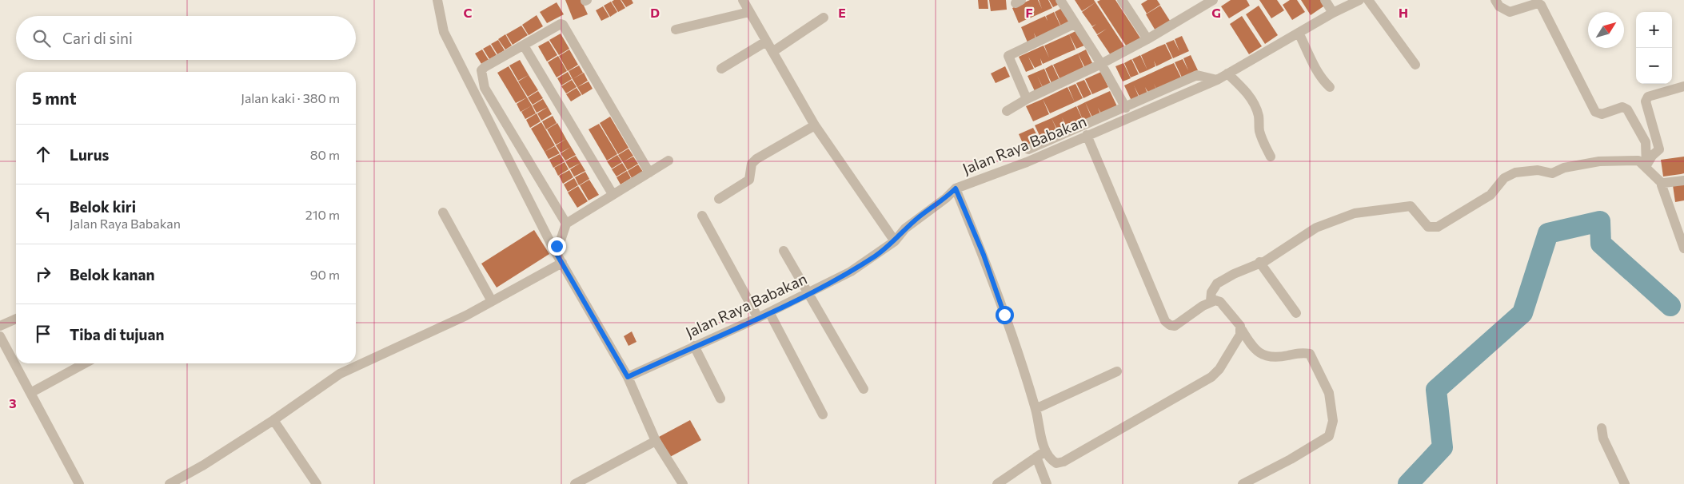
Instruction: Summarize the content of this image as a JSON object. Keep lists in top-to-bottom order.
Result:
{
  "streets": {
    "street": ["Jalan Raya Babakan"]
  },
  "north": "top right",
  "page": {
    "map_buttons": ["+", "−"],
    "search": "Cari di sini",
    "heading": ["5 mnt", "Jalan kaki · 380 m"],
    "list": [
      ["Lurus", "80 m"],
      ["Belok kiri", "Jalan Raya Babakan", "210 m"],
      ["Belok kanan", "90 m"],
      "Tiba di tujuan"
    ]
  },
  "grid": {
    "columns": [
      "C",
      "D",
      "E",
      "F",
      "G",
      "H"
    ],
    "rows": ["3"]
  }
}
